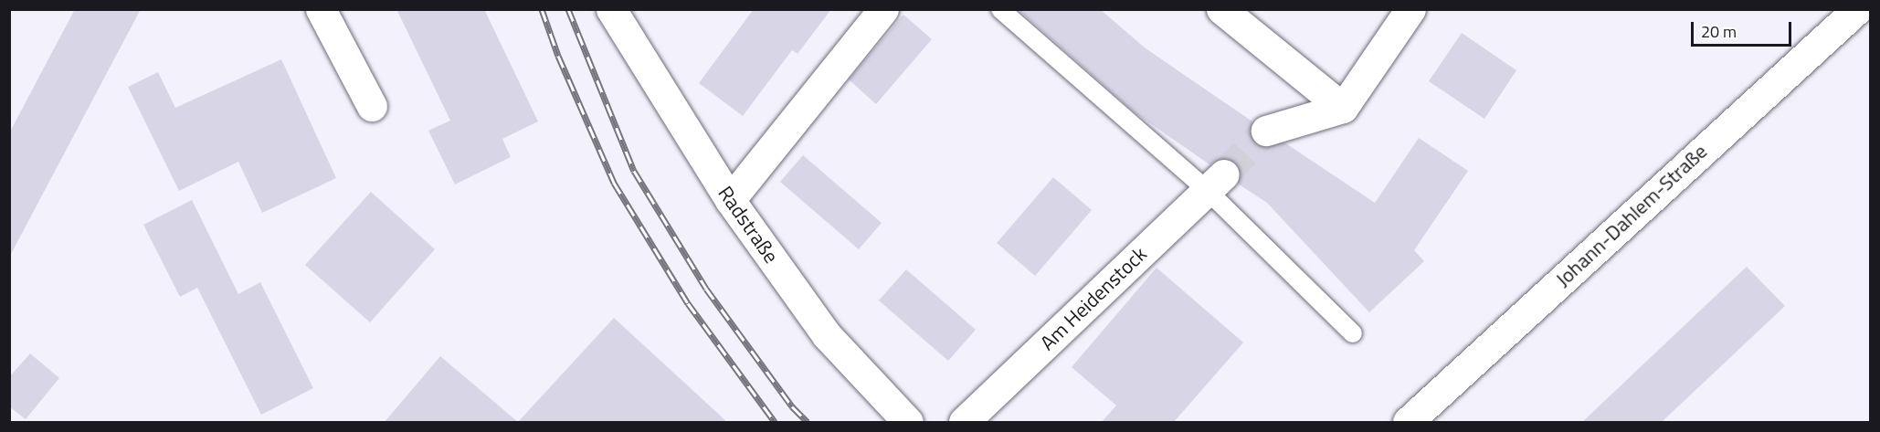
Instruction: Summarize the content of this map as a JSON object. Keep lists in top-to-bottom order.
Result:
{
  "streets": {
    "street": ["Johann-Dahlem-Straße", "Radstraße", "Am Heidenstock"]
  },
  "scale_bar": "20 m"
}
